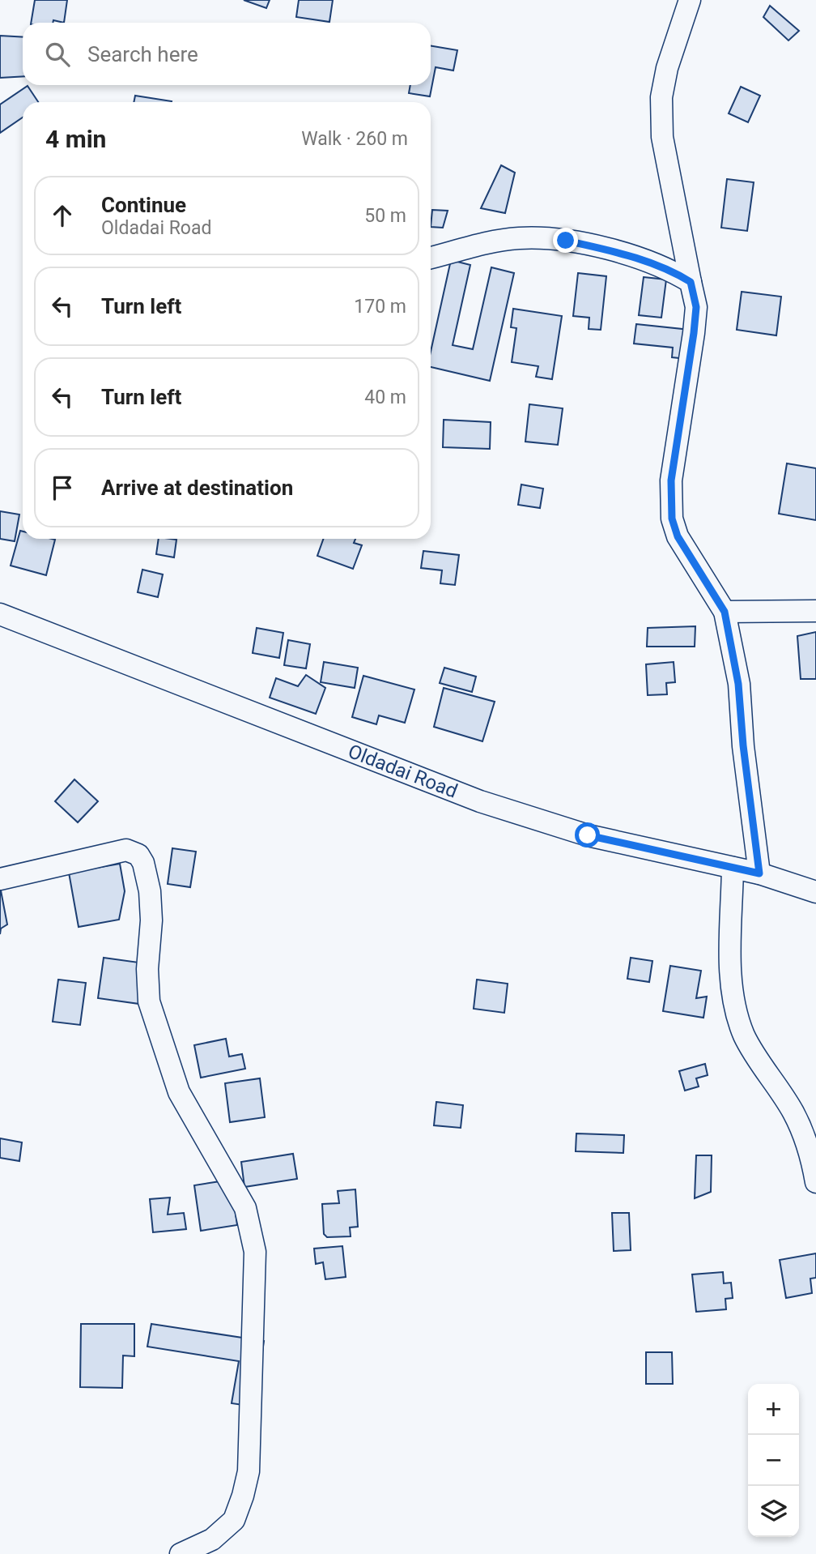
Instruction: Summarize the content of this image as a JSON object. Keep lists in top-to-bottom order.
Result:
{
  "streets": {
    "street": ["Oldadai Road"]
  },
  "page": {
    "search": "Search here",
    "heading": ["4 min", "Walk · 260 m"],
    "list": [
      ["Continue", "Oldadai Road", "50 m"],
      ["Turn left", "170 m"],
      ["Turn left", "40 m"],
      "Arrive at destination"
    ],
    "map_buttons": ["+", "−"]
  }
}
